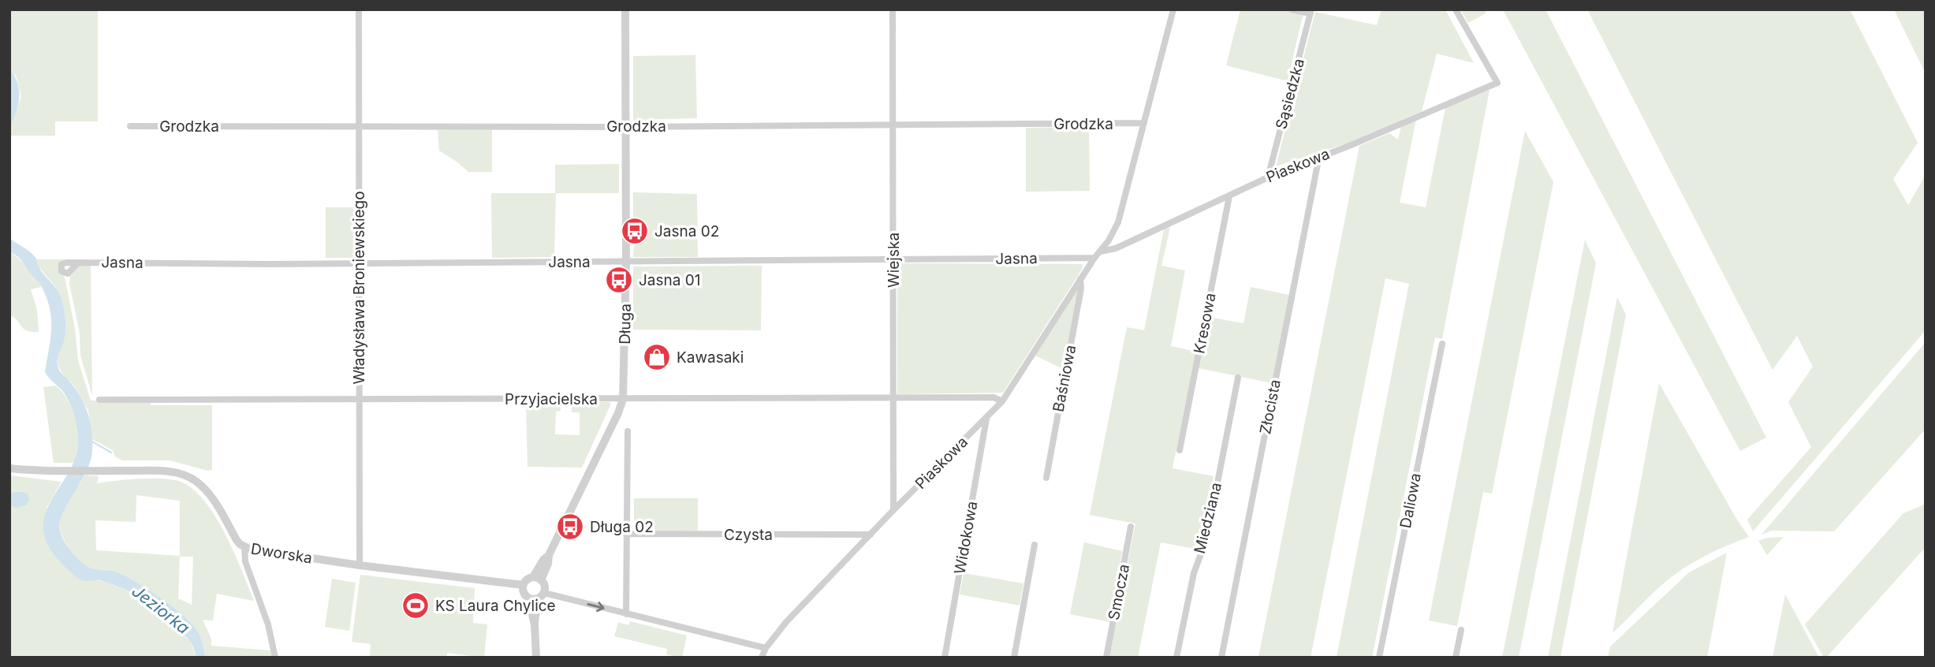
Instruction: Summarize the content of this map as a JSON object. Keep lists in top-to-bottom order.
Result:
{
  "streets": {
    "street": [
      "Sąsiedzka",
      "Grodzka",
      "Piaskowa",
      "Jasna",
      "Wiejska",
      "Władysława Broniewskiego",
      "Kresowa",
      "Długa",
      "Baśniowa",
      "Przyjacielska",
      "Złocista",
      "Daliowa",
      "Miedziana",
      "Czysta",
      "Widokowa",
      "Dworska",
      "Smocza"
    ]
  },
  "crossings": [
    ["Sąsiedzka", "Piaskowa"],
    ["Grodzka", "Piaskowa"],
    ["Grodzka", "Wiejska"],
    ["Grodzka", "Władysława Broniewskiego"],
    ["Grodzka", "Długa"],
    ["Piaskowa", "Jasna"],
    ["Piaskowa", "Wiejska"],
    ["Piaskowa", "Kresowa"],
    ["Piaskowa", "Baśniowa"],
    ["Piaskowa", "Przyjacielska"],
    ["Piaskowa", "Złocista"],
    ["Piaskowa", "Czysta"],
    ["Piaskowa", "Widokowa"],
    ["Jasna", "Wiejska"],
    ["Jasna", "Władysława Broniewskiego"],
    ["Jasna", "Długa"],
    ["Wiejska", "Przyjacielska"],
    ["Władysława Broniewskiego", "Przyjacielska"],
    ["Władysława Broniewskiego", "Dworska"],
    ["Długa", "Przyjacielska"],
    ["Długa", "Dworska"]
  ],
  "water": ["Jeziorka"],
  "places": {
    "bus stop": ["Jasna 02", "Jasna 01", "Długa 02"],
    "shop": ["Kawasaki"],
    "sports": ["KS Laura Chylice"]
  }
}
